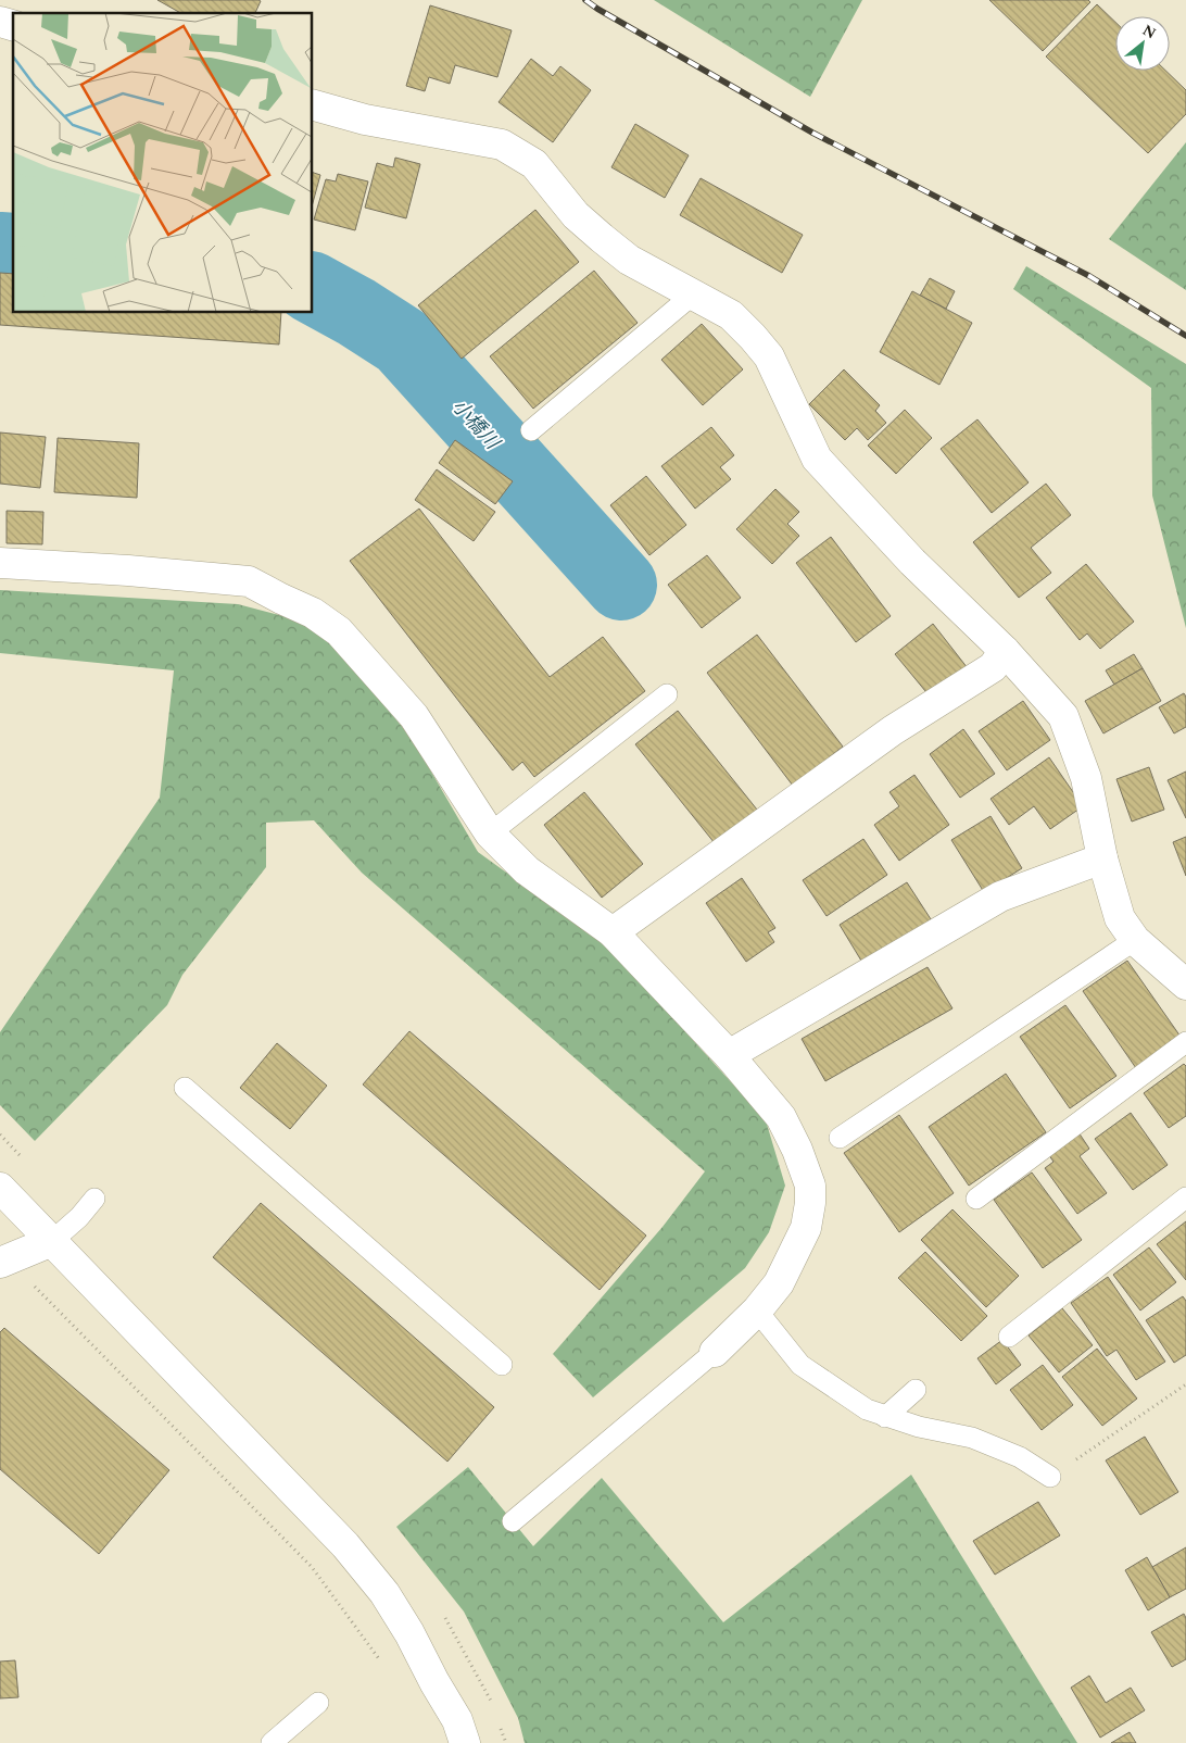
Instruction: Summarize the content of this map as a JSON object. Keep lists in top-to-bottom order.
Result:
{
  "water": ["小橋川"],
  "north": "top right"
}
